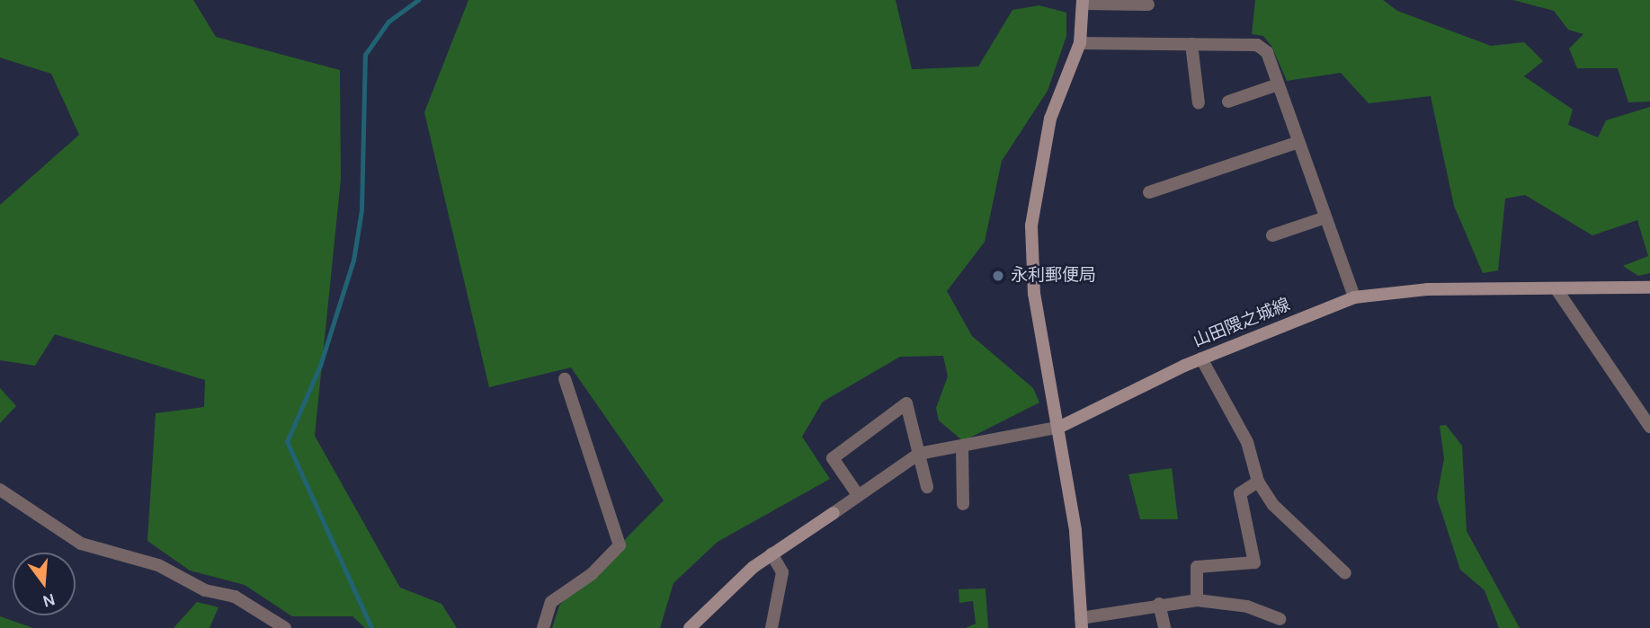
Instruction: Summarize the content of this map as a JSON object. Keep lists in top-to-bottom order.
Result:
{
  "streets": {
    "main road": ["山田隈之城線"]
  },
  "places": ["永利郵便局"],
  "north": "bottom"
}
